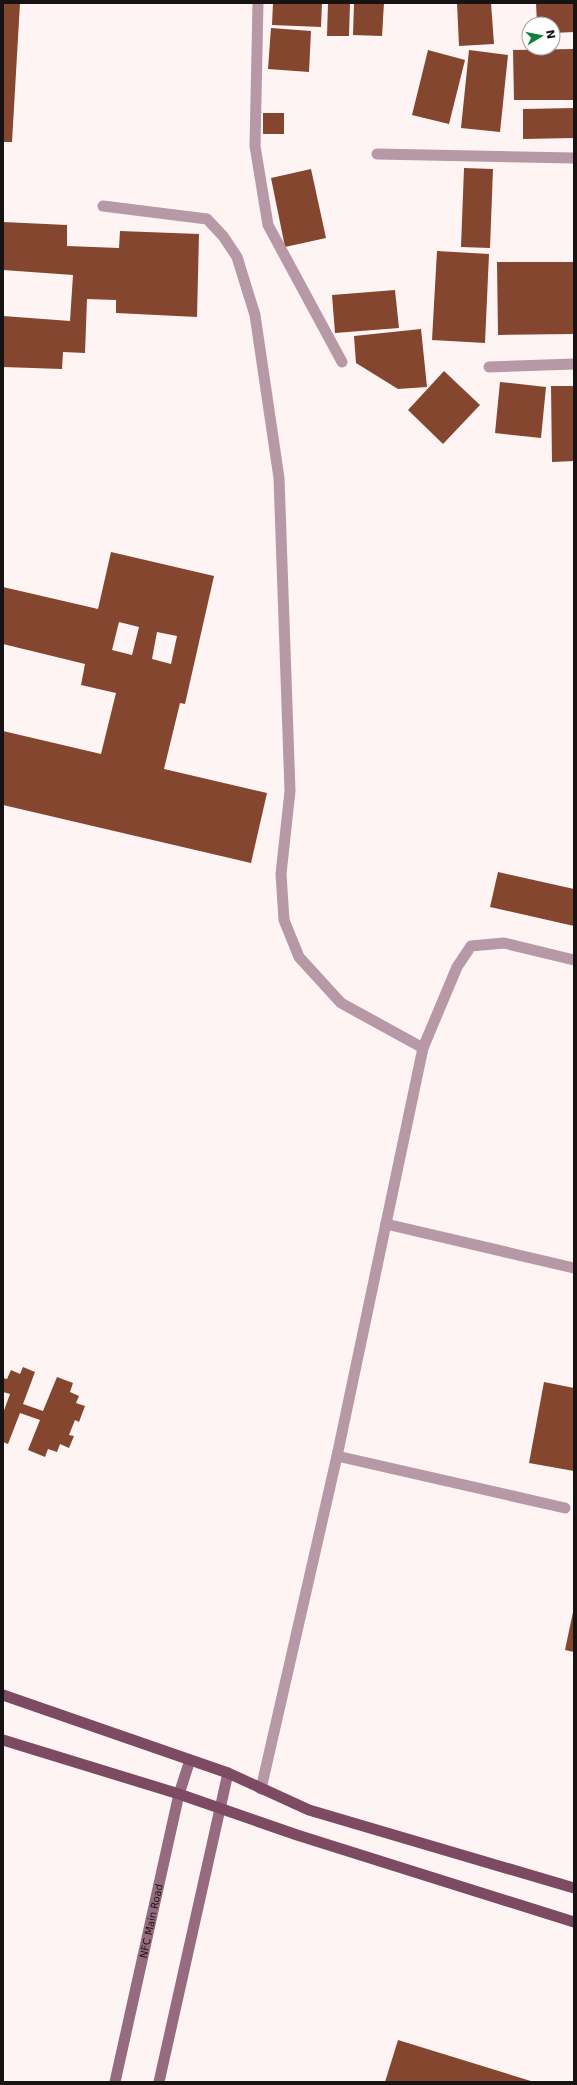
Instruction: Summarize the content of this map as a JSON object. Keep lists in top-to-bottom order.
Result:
{
  "streets": {
    "main road": ["NFC Main Road"]
  },
  "north": "right"
}
